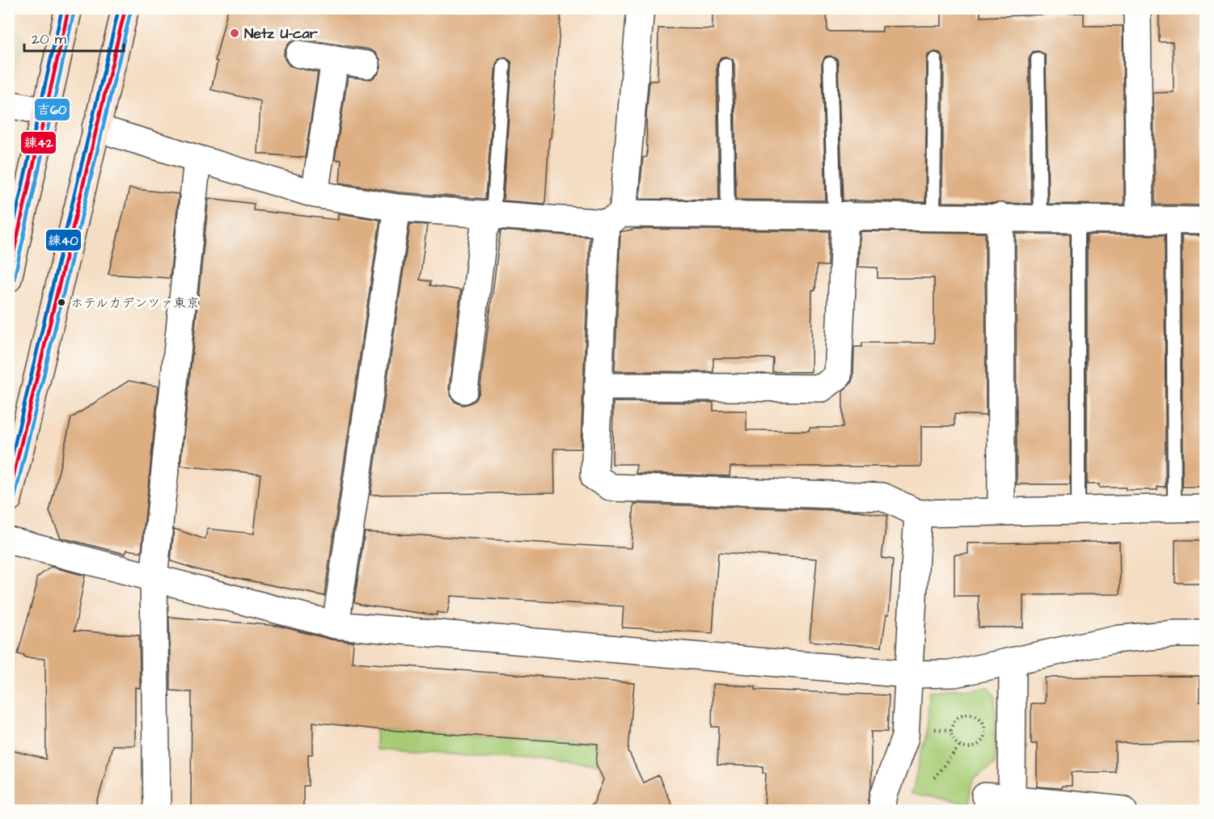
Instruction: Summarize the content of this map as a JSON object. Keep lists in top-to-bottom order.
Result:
{
  "places": ["Netz U-car", "ホテルカデンツァ東京"],
  "lines": ["transit line 練42", "transit line 練40", "transit line 吉60"],
  "scale_bar": "20 m"
}
